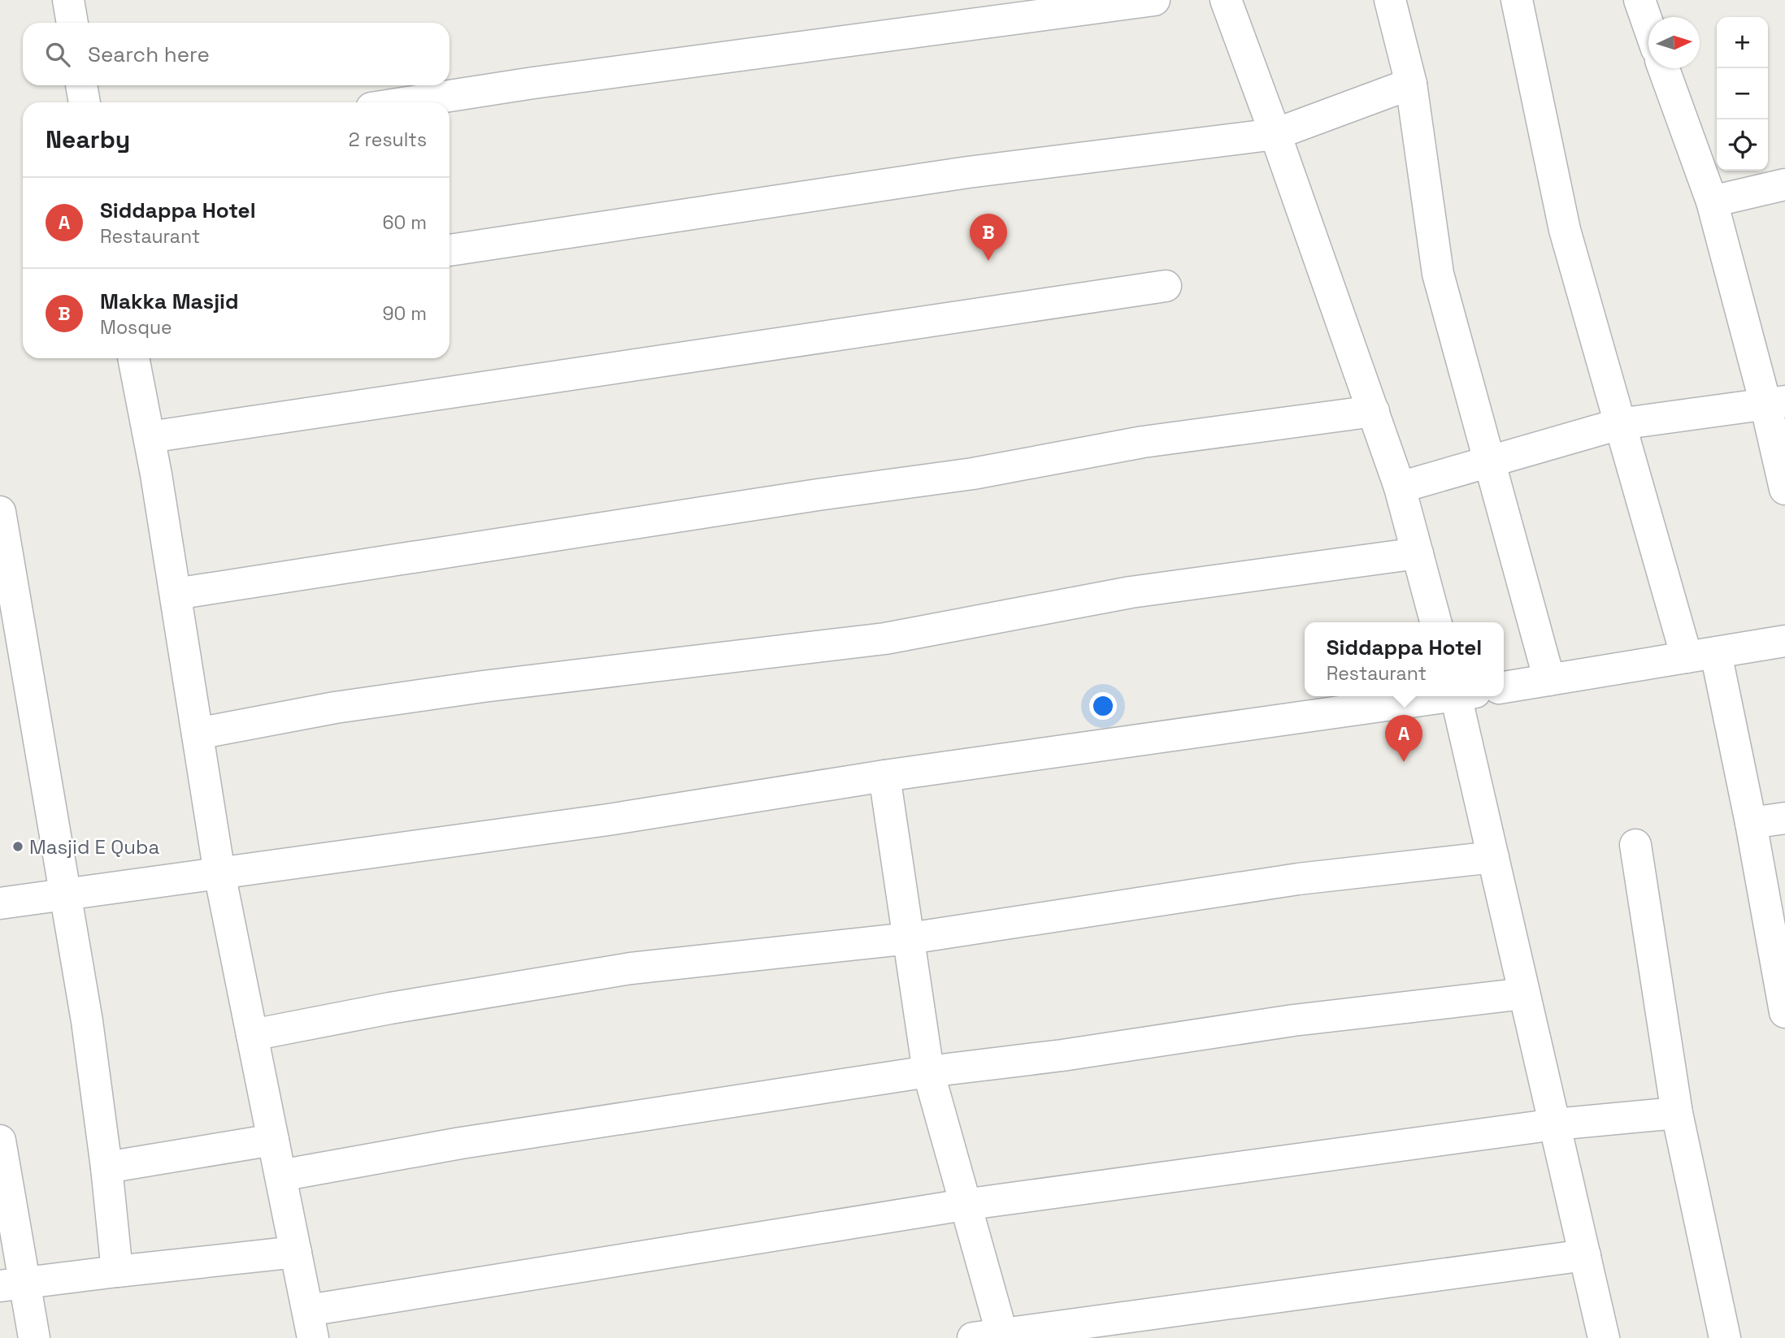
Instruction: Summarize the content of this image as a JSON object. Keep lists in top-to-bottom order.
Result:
{
  "places": ["Masjid E Quba"],
  "north": "right",
  "page": {
    "map_buttons": ["+", "−"],
    "search": "Search here",
    "heading": ["Nearby", "2 results"],
    "list": [
      {
        "mark": "A",
        "name": "Siddappa Hotel",
        "note": "Restaurant",
        "value": "60 m"
      },
      {
        "mark": "B",
        "name": "Makka Masjid",
        "note": "Mosque",
        "value": "90 m"
      }
    ],
    "pins": ["B", "A"],
    "popup": ["Siddappa Hotel", "Restaurant"]
  }
}
